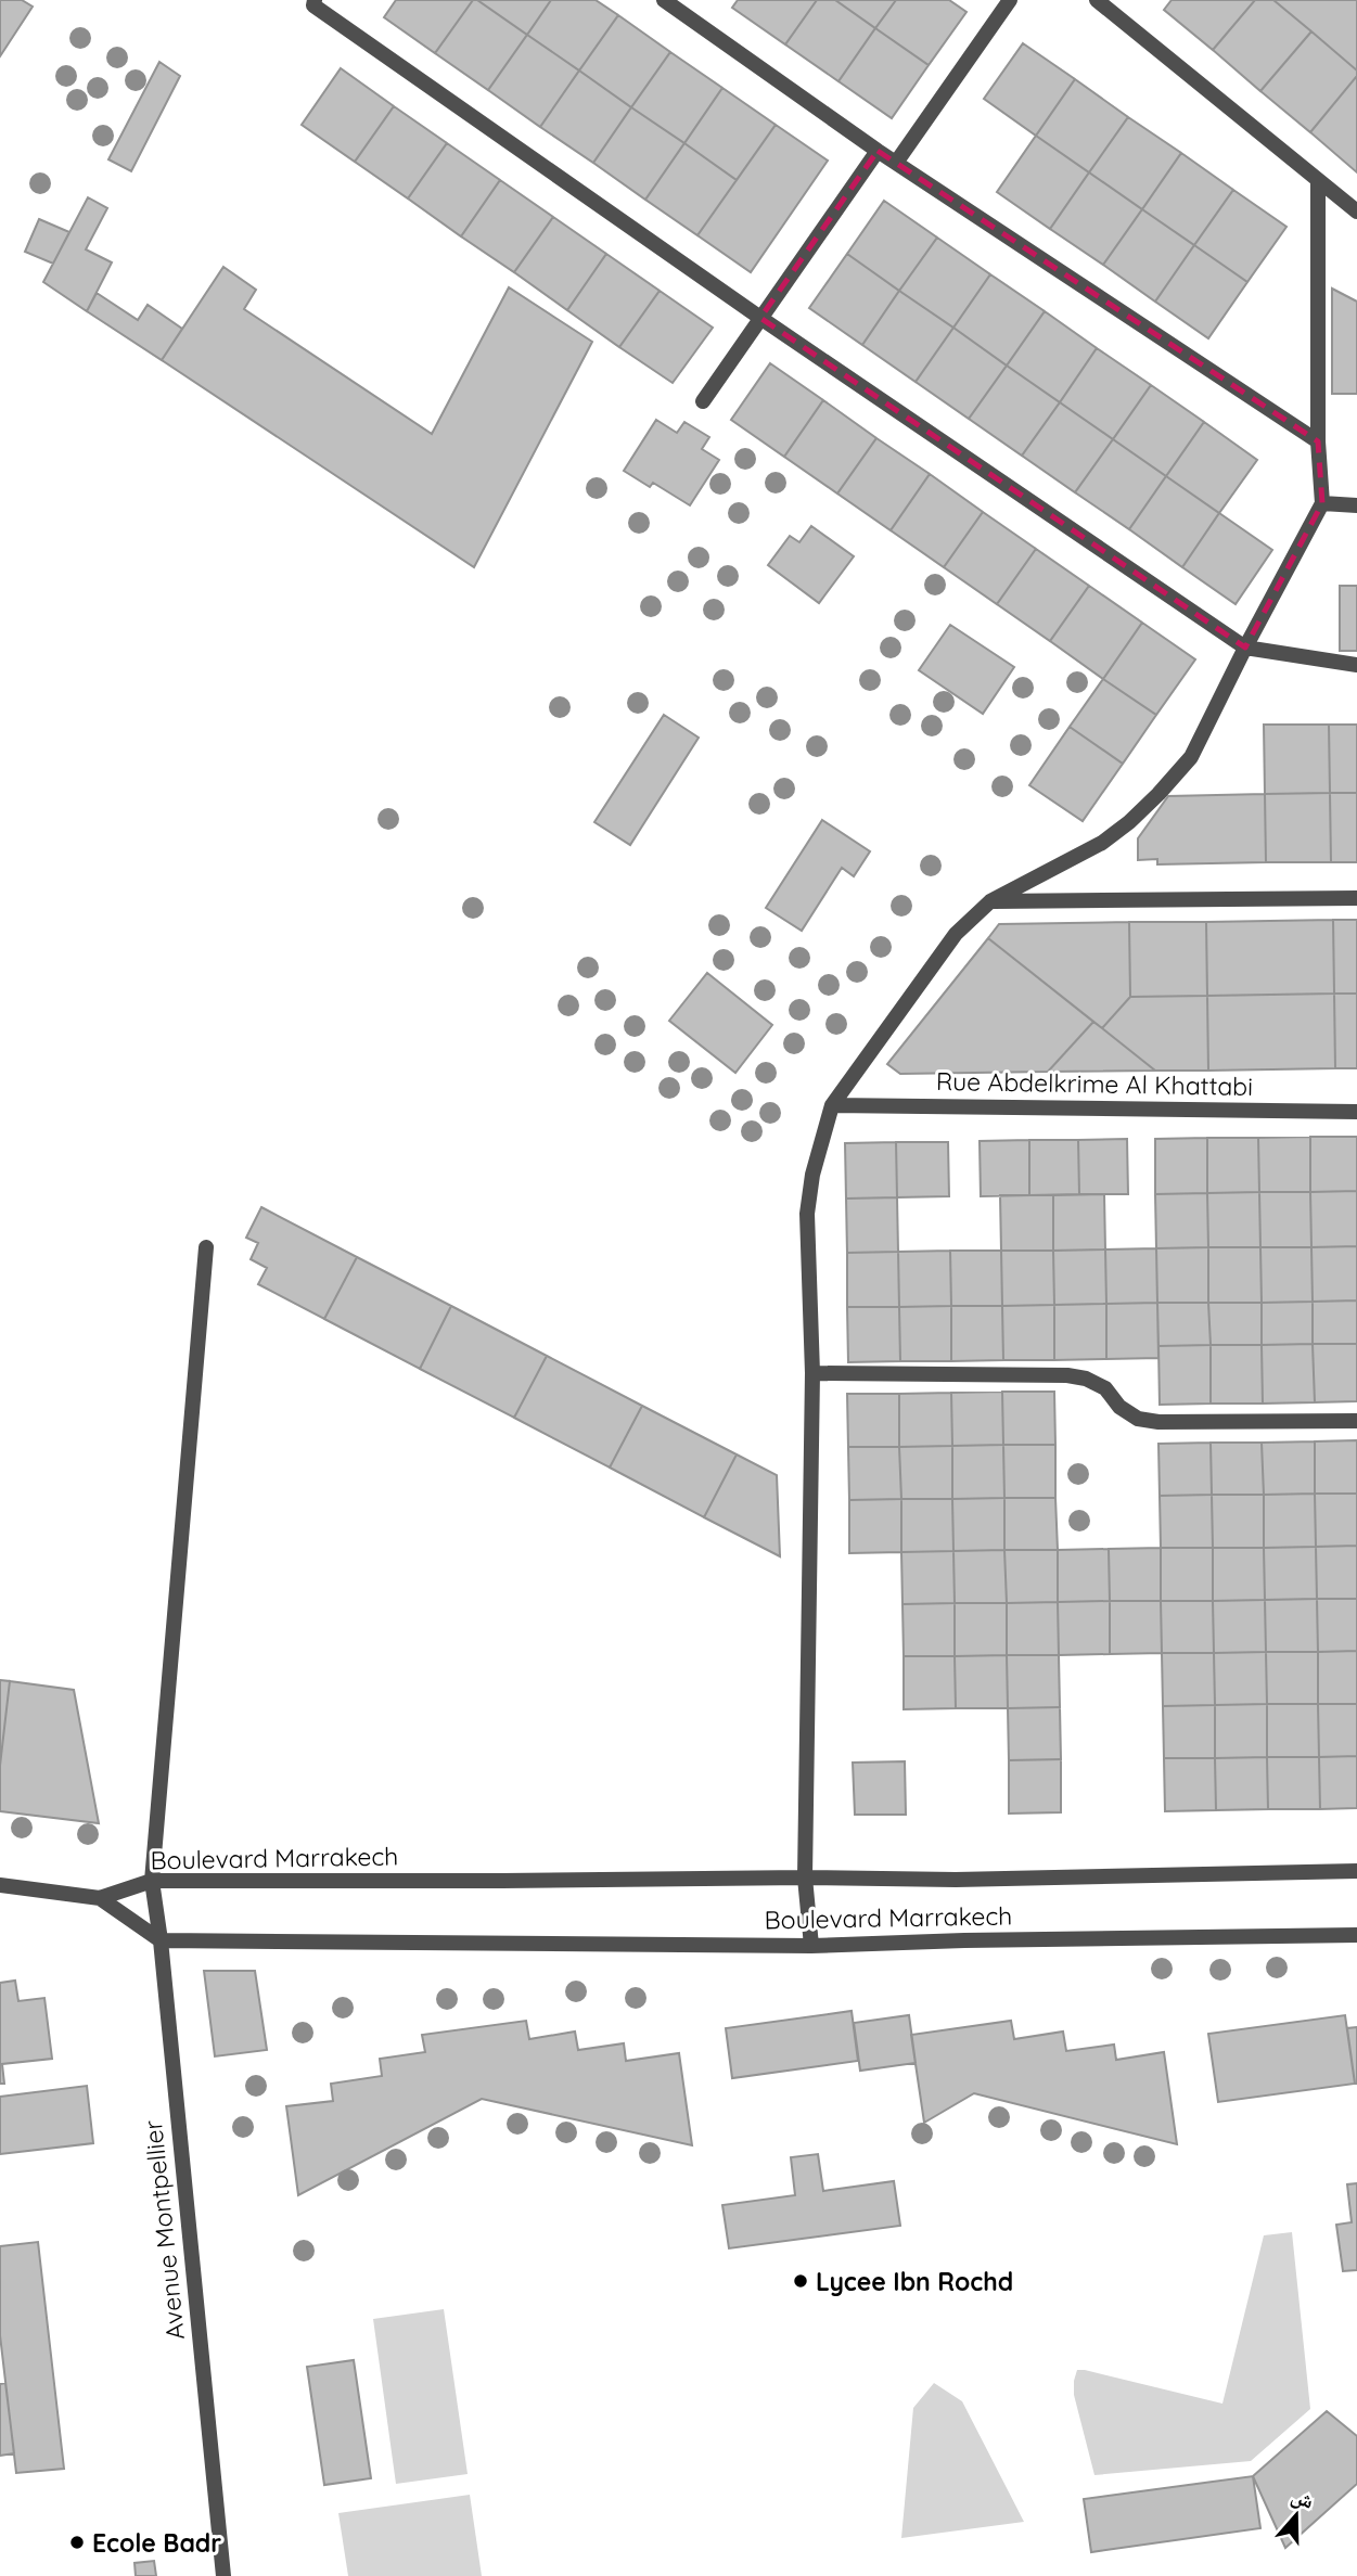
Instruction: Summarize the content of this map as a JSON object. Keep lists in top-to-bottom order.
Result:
{
  "streets": {
    "street": ["Rue Abdelkrime Al Khattabi", "Boulevard Marrakech", "Avenue Montpellier"]
  },
  "crossings": [
    ["Boulevard Marrakech", "Avenue Montpellier"]
  ],
  "places": ["Lycee Ibn Rochd", "Ecole Badr"],
  "north": "top"
}
